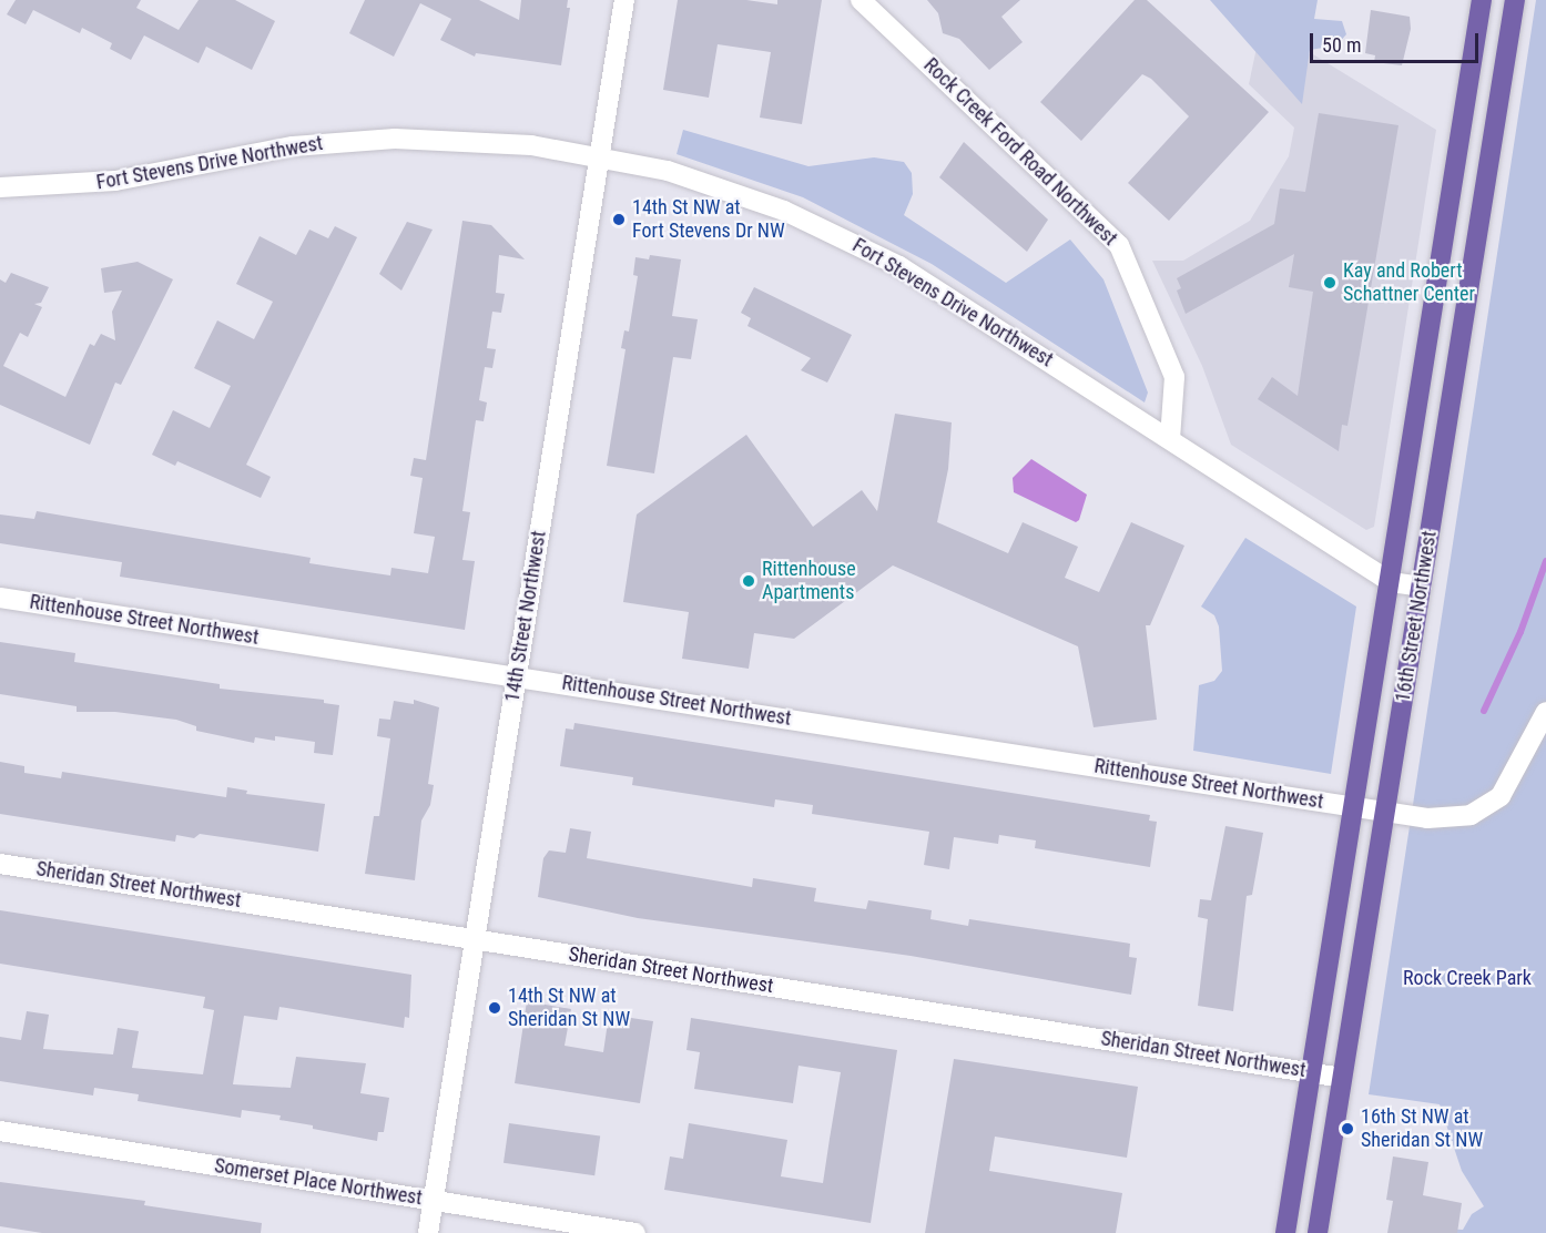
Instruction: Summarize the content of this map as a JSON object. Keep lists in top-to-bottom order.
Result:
{
  "streets": {
    "main road": ["16th Street Northwest"],
    "street": [
      "Rock Creek Ford Road Northwest",
      "Fort Stevens Drive Northwest",
      "14th Street Northwest",
      "Rittenhouse Street Northwest",
      "Sheridan Street Northwest",
      "Somerset Place Northwest"
    ]
  },
  "crossings": [
    ["Rock Creek Ford Road Northwest", "Fort Stevens Drive Northwest"],
    ["Fort Stevens Drive Northwest", "14th Street Northwest"],
    ["Fort Stevens Drive Northwest", "16th Street Northwest"],
    ["14th Street Northwest", "Rittenhouse Street Northwest"],
    ["14th Street Northwest", "Sheridan Street Northwest"],
    ["14th Street Northwest", "Somerset Place Northwest"],
    ["16th Street Northwest", "Rittenhouse Street Northwest"],
    ["16th Street Northwest", "Sheridan Street Northwest"]
  ],
  "parks": ["Rock Creek Park"],
  "places": [
    "14th St NW at Fort Stevens Dr NW",
    "Kay and Robert Schattner Center",
    "Rittenhouse Apartments",
    "14th St NW at Sheridan St NW",
    "16th St NW at Sheridan St NW"
  ],
  "scale_bar": "50 m"
}
